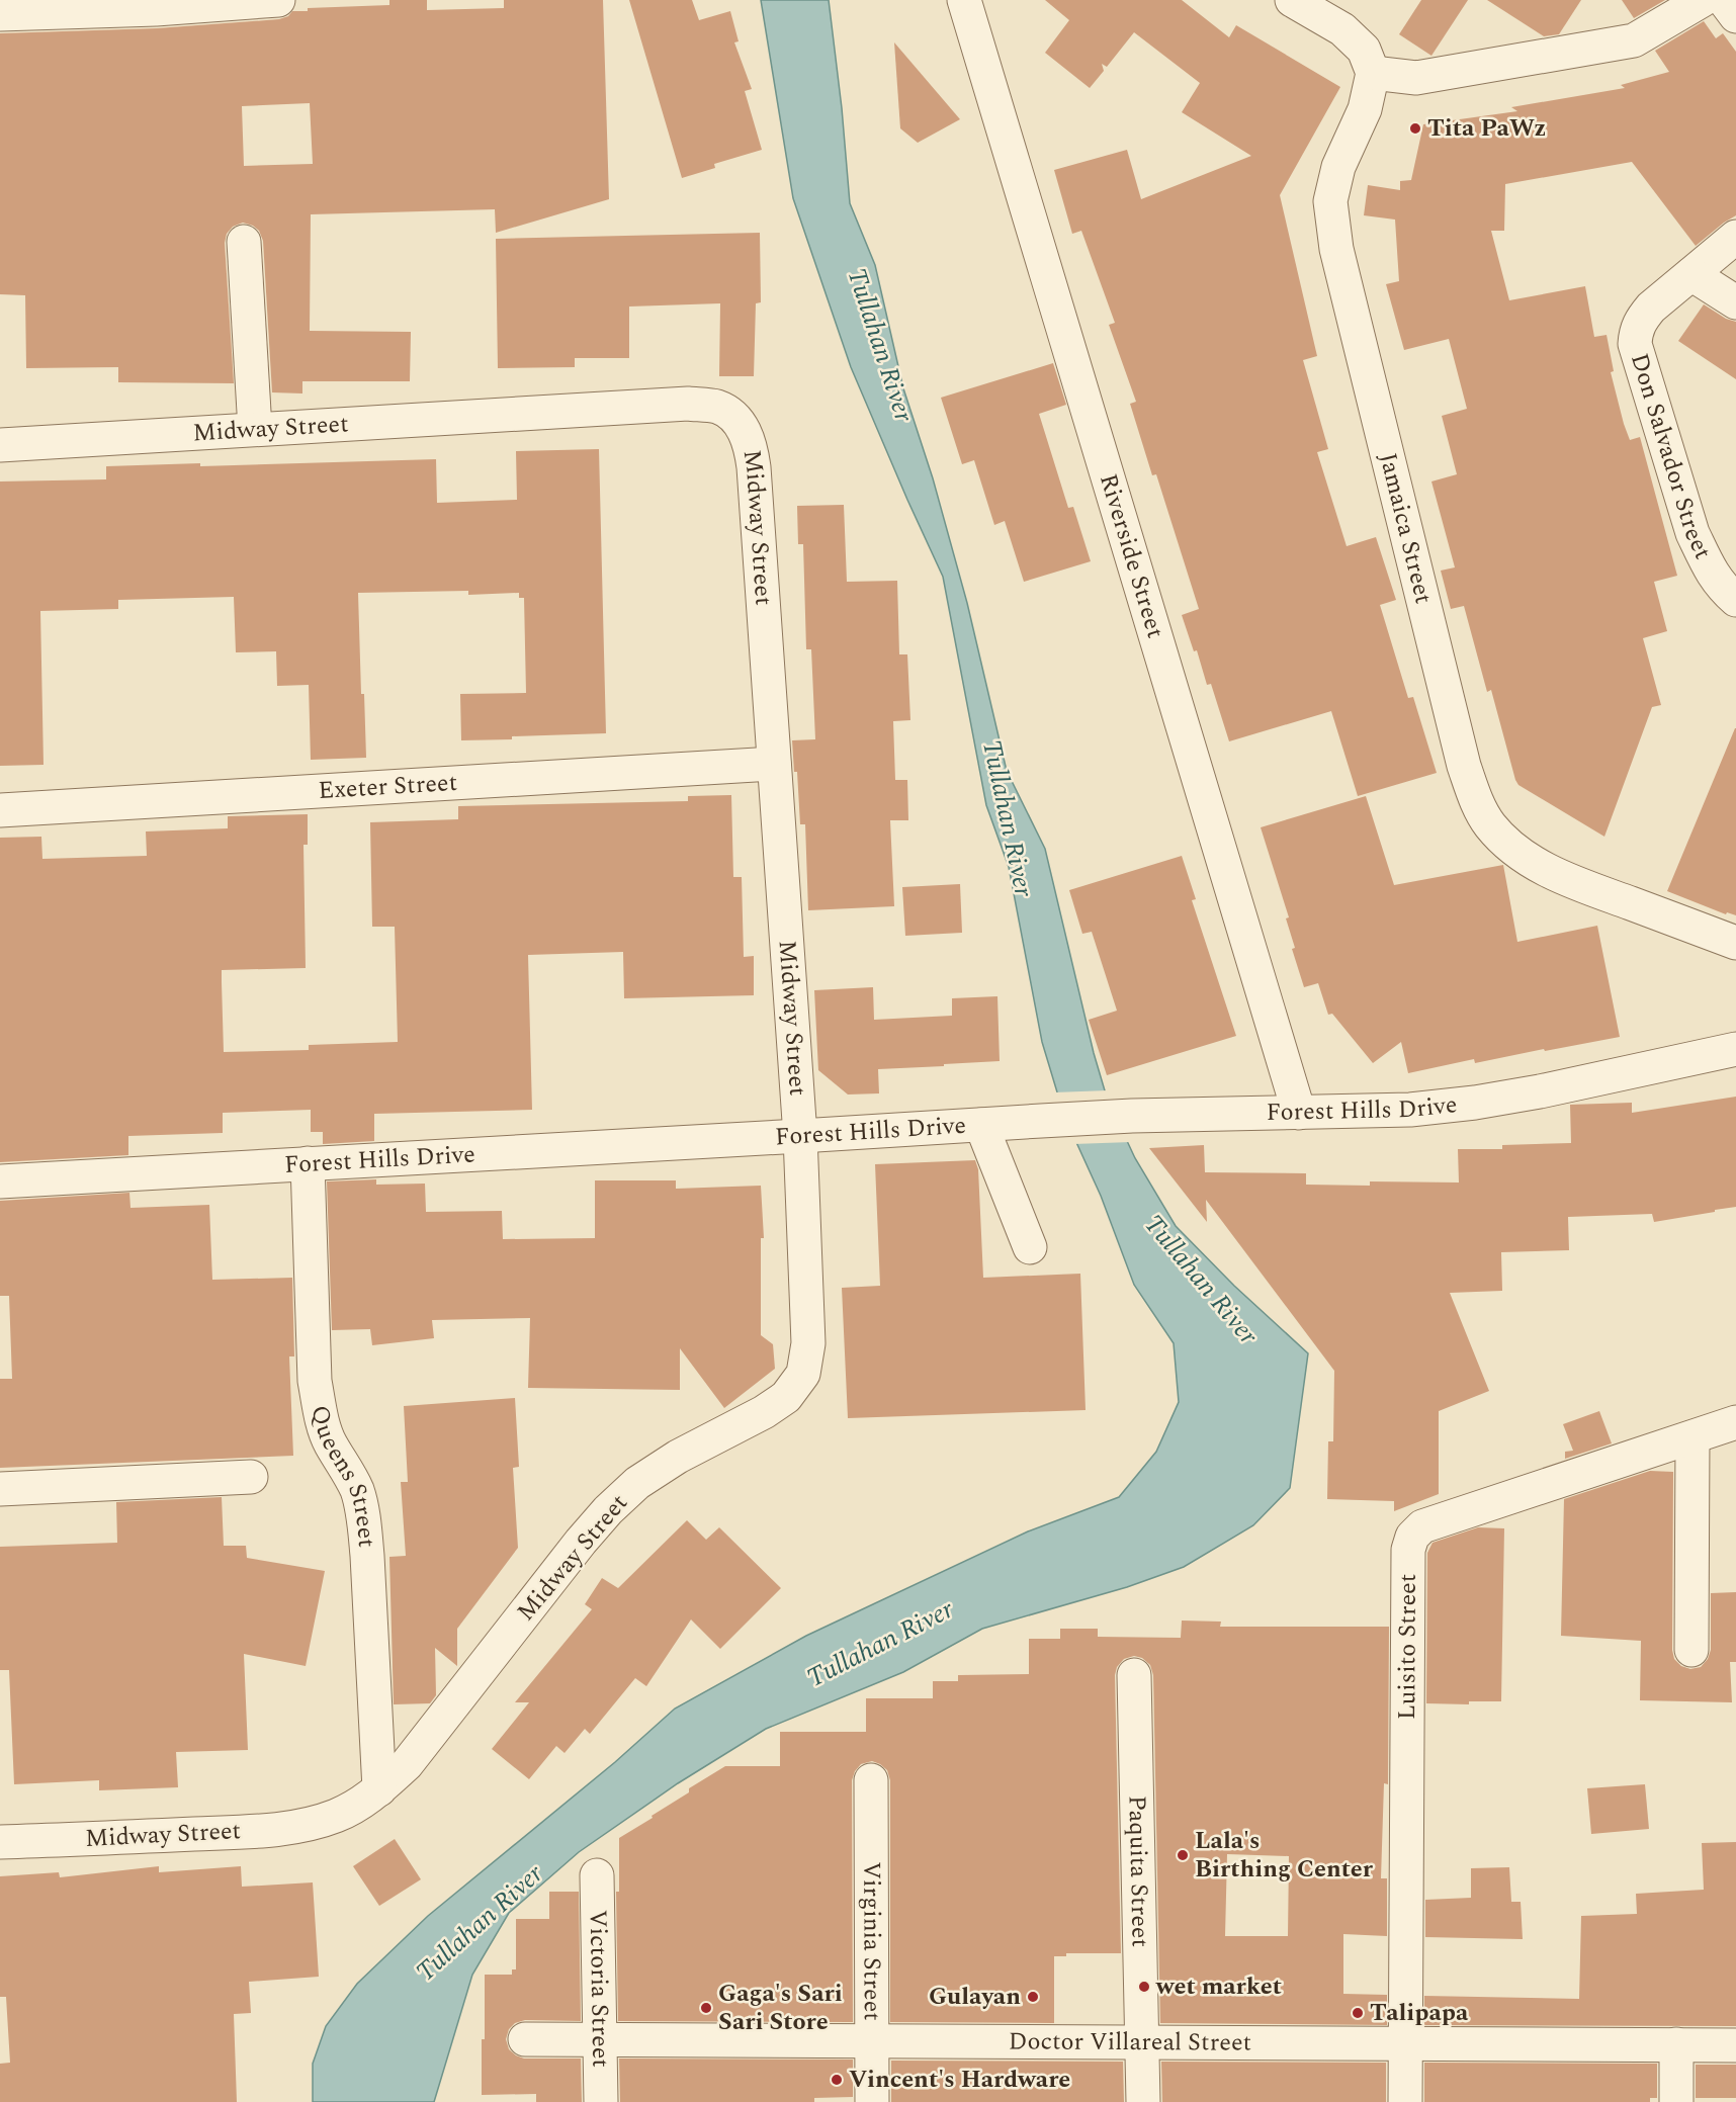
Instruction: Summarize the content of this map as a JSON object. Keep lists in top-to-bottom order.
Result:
{
  "streets": {
    "street": [
      "Midway Street",
      "Don Salvador Street",
      "Jamaica Street",
      "Riverside Street",
      "Exeter Street",
      "Forest Hills Drive",
      "Queens Street",
      "Luisito Street",
      "Paquita Street",
      "Virginia Street",
      "Victoria Street",
      "Doctor Villareal Street"
    ]
  },
  "crossings": [
    ["Midway Street", "Exeter Street"],
    ["Midway Street", "Forest Hills Drive"],
    ["Midway Street", "Queens Street"],
    ["Riverside Street", "Forest Hills Drive"],
    ["Forest Hills Drive", "Queens Street"],
    ["Luisito Street", "Doctor Villareal Street"],
    ["Paquita Street", "Doctor Villareal Street"],
    ["Virginia Street", "Doctor Villareal Street"],
    ["Victoria Street", "Doctor Villareal Street"]
  ],
  "water": ["Tullahan River"],
  "places": [
    "Tita PaWz",
    "Lala's Birthing Center",
    "wet market",
    "Gulayan",
    "Gaga's Sari Sari Store",
    "Talipapa",
    "Vincent's Hardware"
  ]
}
